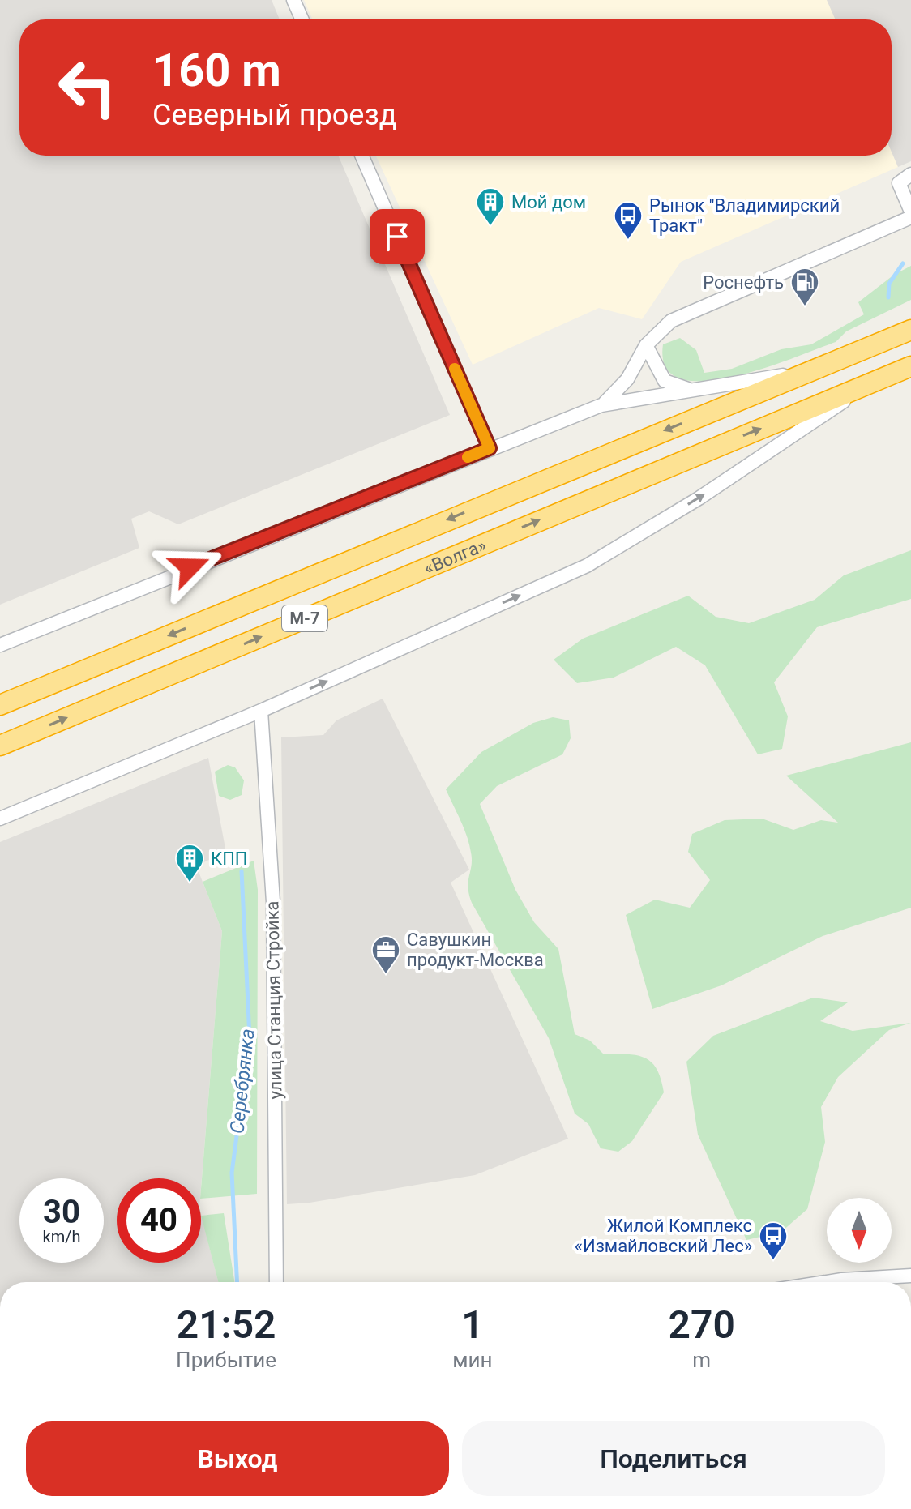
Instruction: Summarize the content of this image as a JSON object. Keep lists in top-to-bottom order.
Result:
{
  "streets": {
    "highway": ["«Волга»", "М-7"],
    "street": ["улица Станция Стройка"]
  },
  "water": ["Серебрянка"],
  "places": {
    "building": ["Мой дом", "КПП"],
    "bus stop": ["Рынок \"Владимирский Тракт\"", "Жилой Комплекс «Измайловский Лес»"],
    "fuel station": ["Роснефть"],
    "office": ["Савушкин продукт-Москва"]
  },
  "north": "bottom",
  "page": {
    "turn": ["160 m", "Северный проезд"],
    "speed": "30 km/h",
    "limit": "40",
    "eta": [
      "21:52",
      "Прибытие",
      "1",
      "мин",
      "270",
      "m"
    ],
    "buttons": ["Выход", "Поделиться"]
  }
}
